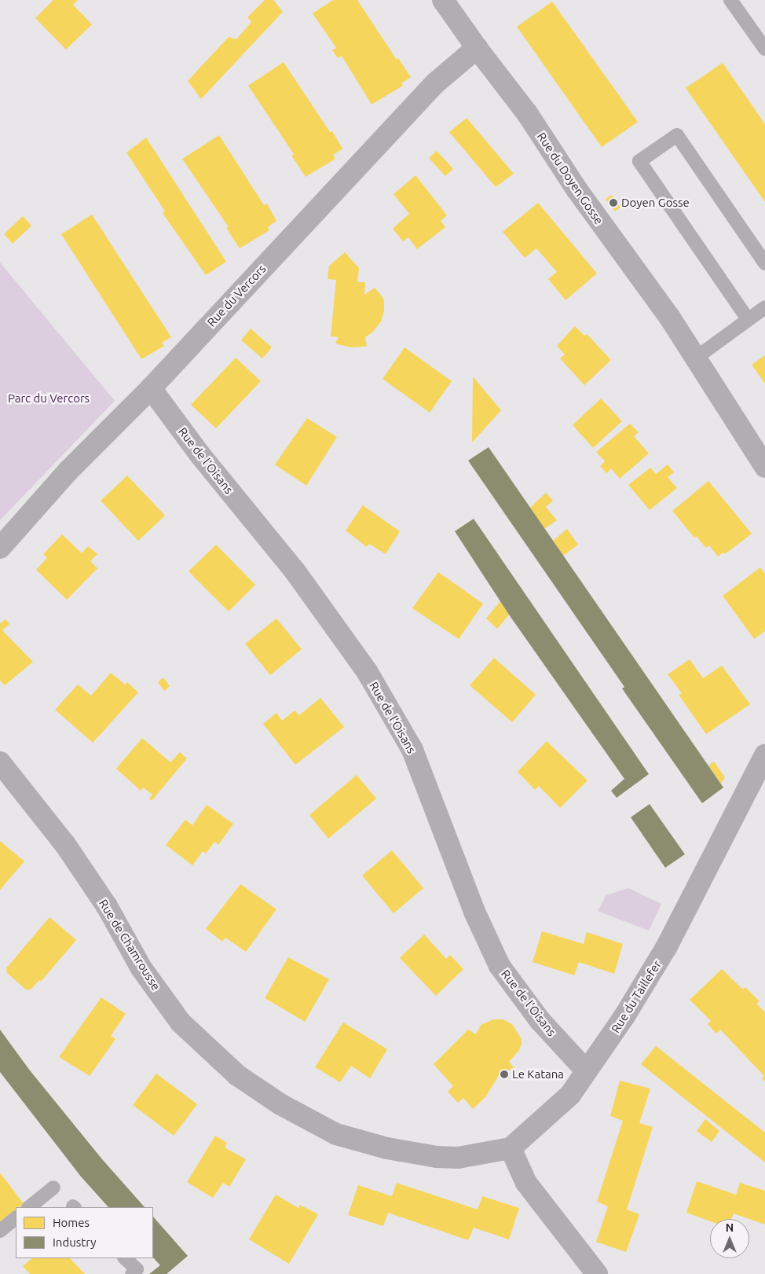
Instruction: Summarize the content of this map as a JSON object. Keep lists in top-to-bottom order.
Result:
{
  "streets": {
    "street": [
      "Rue du Doyen Gosse",
      "Rue du Vercors",
      "Rue de l'Oisans",
      "Rue de Chamrousse",
      "Rue du Taillefer"
    ]
  },
  "crossings": [
    ["Rue du Doyen Gosse", "Rue du Vercors"],
    ["Rue du Vercors", "Rue de l'Oisans"],
    ["Rue de l'Oisans", "Rue du Taillefer"],
    ["Rue de Chamrousse", "Rue du Taillefer"]
  ],
  "parks": ["Parc du Vercors"],
  "places": ["Doyen Gosse", "Le Katana"],
  "legend": ["Homes", "Industry"],
  "north": "top"
}
